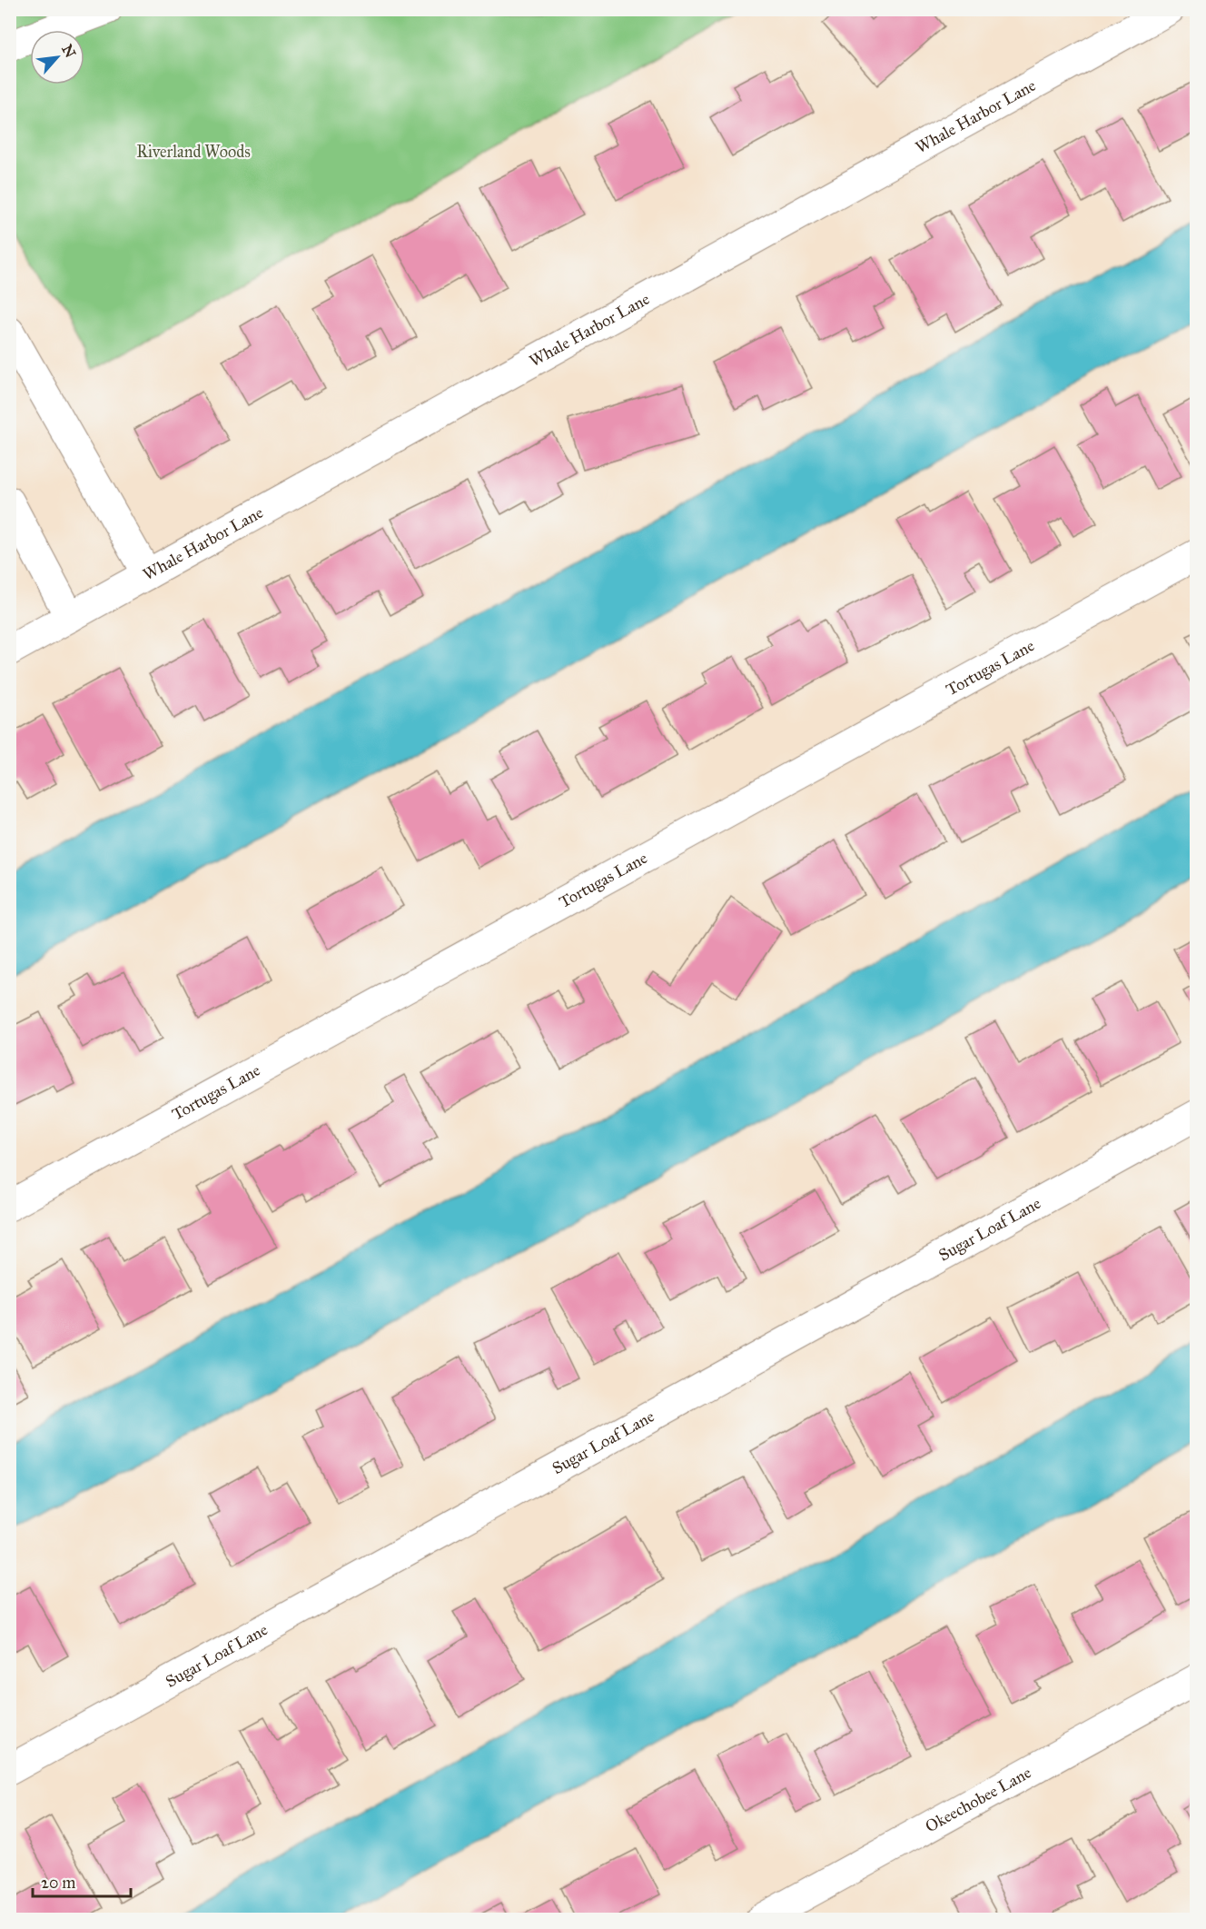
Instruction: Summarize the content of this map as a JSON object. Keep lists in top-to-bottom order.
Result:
{
  "streets": {
    "street": [
      "Whale Harbor Lane",
      "Tortugas Lane",
      "Sugar Loaf Lane",
      "Okeechobee Lane"
    ]
  },
  "parks": ["Riverland Woods"],
  "scale_bar": "20 m",
  "north": "top right"
}
